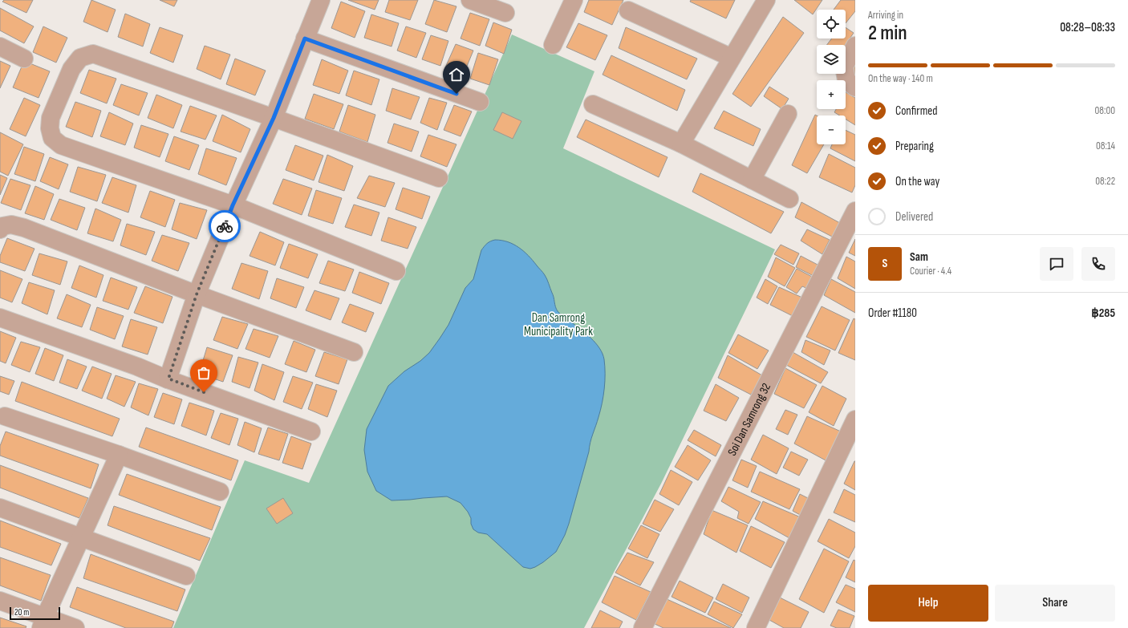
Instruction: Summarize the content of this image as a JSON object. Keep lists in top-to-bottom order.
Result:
{
  "streets": {
    "street": ["Soi Dan Samrong 32"]
  },
  "parks": ["Dan Samrong Municipality Park"],
  "scale_bar": "20 m",
  "page": {
    "heading": ["2 min", "Arriving in", "08:28–08:33"],
    "panel": [
      "Sam",
      "Courier · 4.4",
      "Order #1180",
      "฿285"
    ],
    "map_buttons": ["+", "−"],
    "bar": "On the way · 140 m",
    "list": [
      ["Confirmed", "08:00"],
      ["Preparing", "08:14"],
      ["On the way", "08:22"],
      "Delivered"
    ],
    "round": "S",
    "buttons": ["Help", "Share"],
    "scale": "20 m"
  }
}
